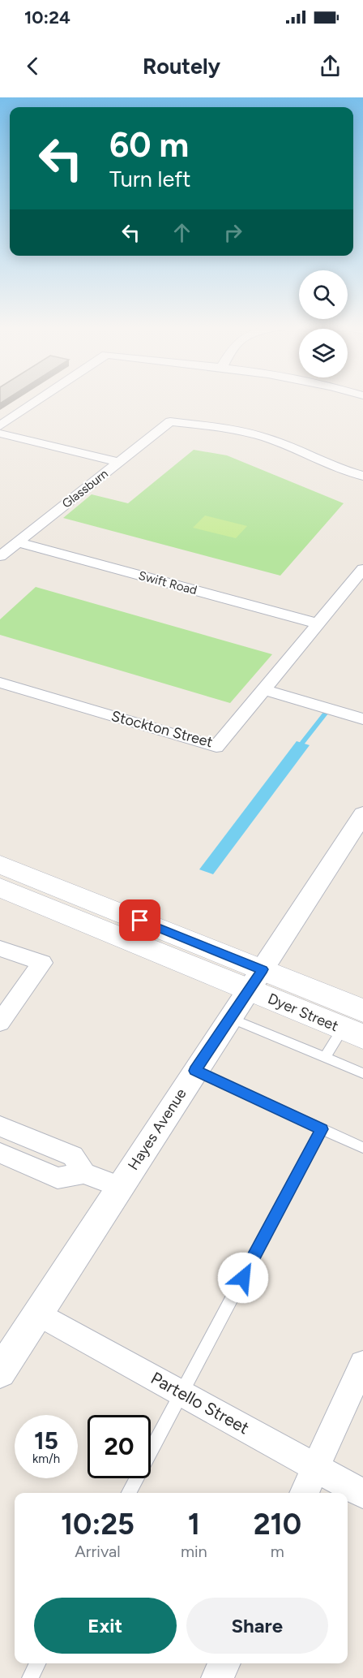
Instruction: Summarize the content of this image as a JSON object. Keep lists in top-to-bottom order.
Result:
{
  "streets": {
    "main road": ["Dyer Street"],
    "street": [
      "Glassburn",
      "Swift Road",
      "Stockton Street",
      "Hayes Avenue",
      "Partello Street"
    ]
  },
  "crossings": [
    ["Glassburn", "Swift Road"],
    ["Swift Road", "Stockton Street"],
    ["Dyer Street", "Hayes Avenue"],
    ["Hayes Avenue", "Partello Street"]
  ],
  "page": {
    "status": "10:24",
    "header": "Routely",
    "turn": ["60 m", "Turn left"],
    "speed": "15 km/h",
    "limit": "20",
    "eta": [
      "10:25",
      "Arrival",
      "1",
      "min",
      "210",
      "m"
    ],
    "buttons": ["Exit", "Share"]
  }
}
